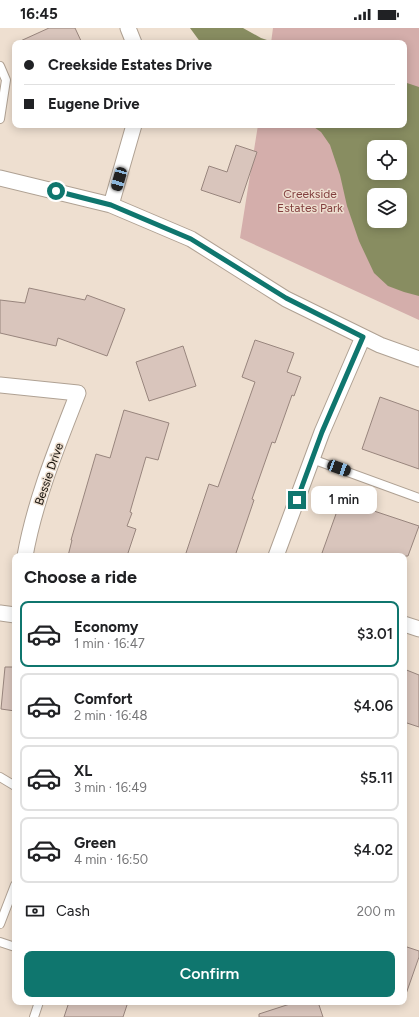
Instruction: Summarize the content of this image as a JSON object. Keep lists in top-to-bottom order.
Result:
{
  "streets": {
    "street": ["Bessie Drive"]
  },
  "parks": ["Creekside Estates Park"],
  "page": {
    "status": "16:45",
    "banner": ["Creekside Estates Drive", "Eugene Drive"],
    "bubble": "1 min",
    "heading": "Choose a ride",
    "list": [
      {
        "name": "Economy",
        "note": "1 min · 16:47",
        "value": "$3.01"
      },
      {
        "name": "Comfort",
        "note": "2 min · 16:48",
        "value": "$4.06"
      },
      {
        "name": "XL",
        "note": "3 min · 16:49",
        "value": "$5.11"
      },
      {
        "name": "Green",
        "note": "4 min · 16:50",
        "value": "$4.02"
      }
    ],
    "pay": ["Cash", "200 m"],
    "buttons": "Confirm"
  }
}
